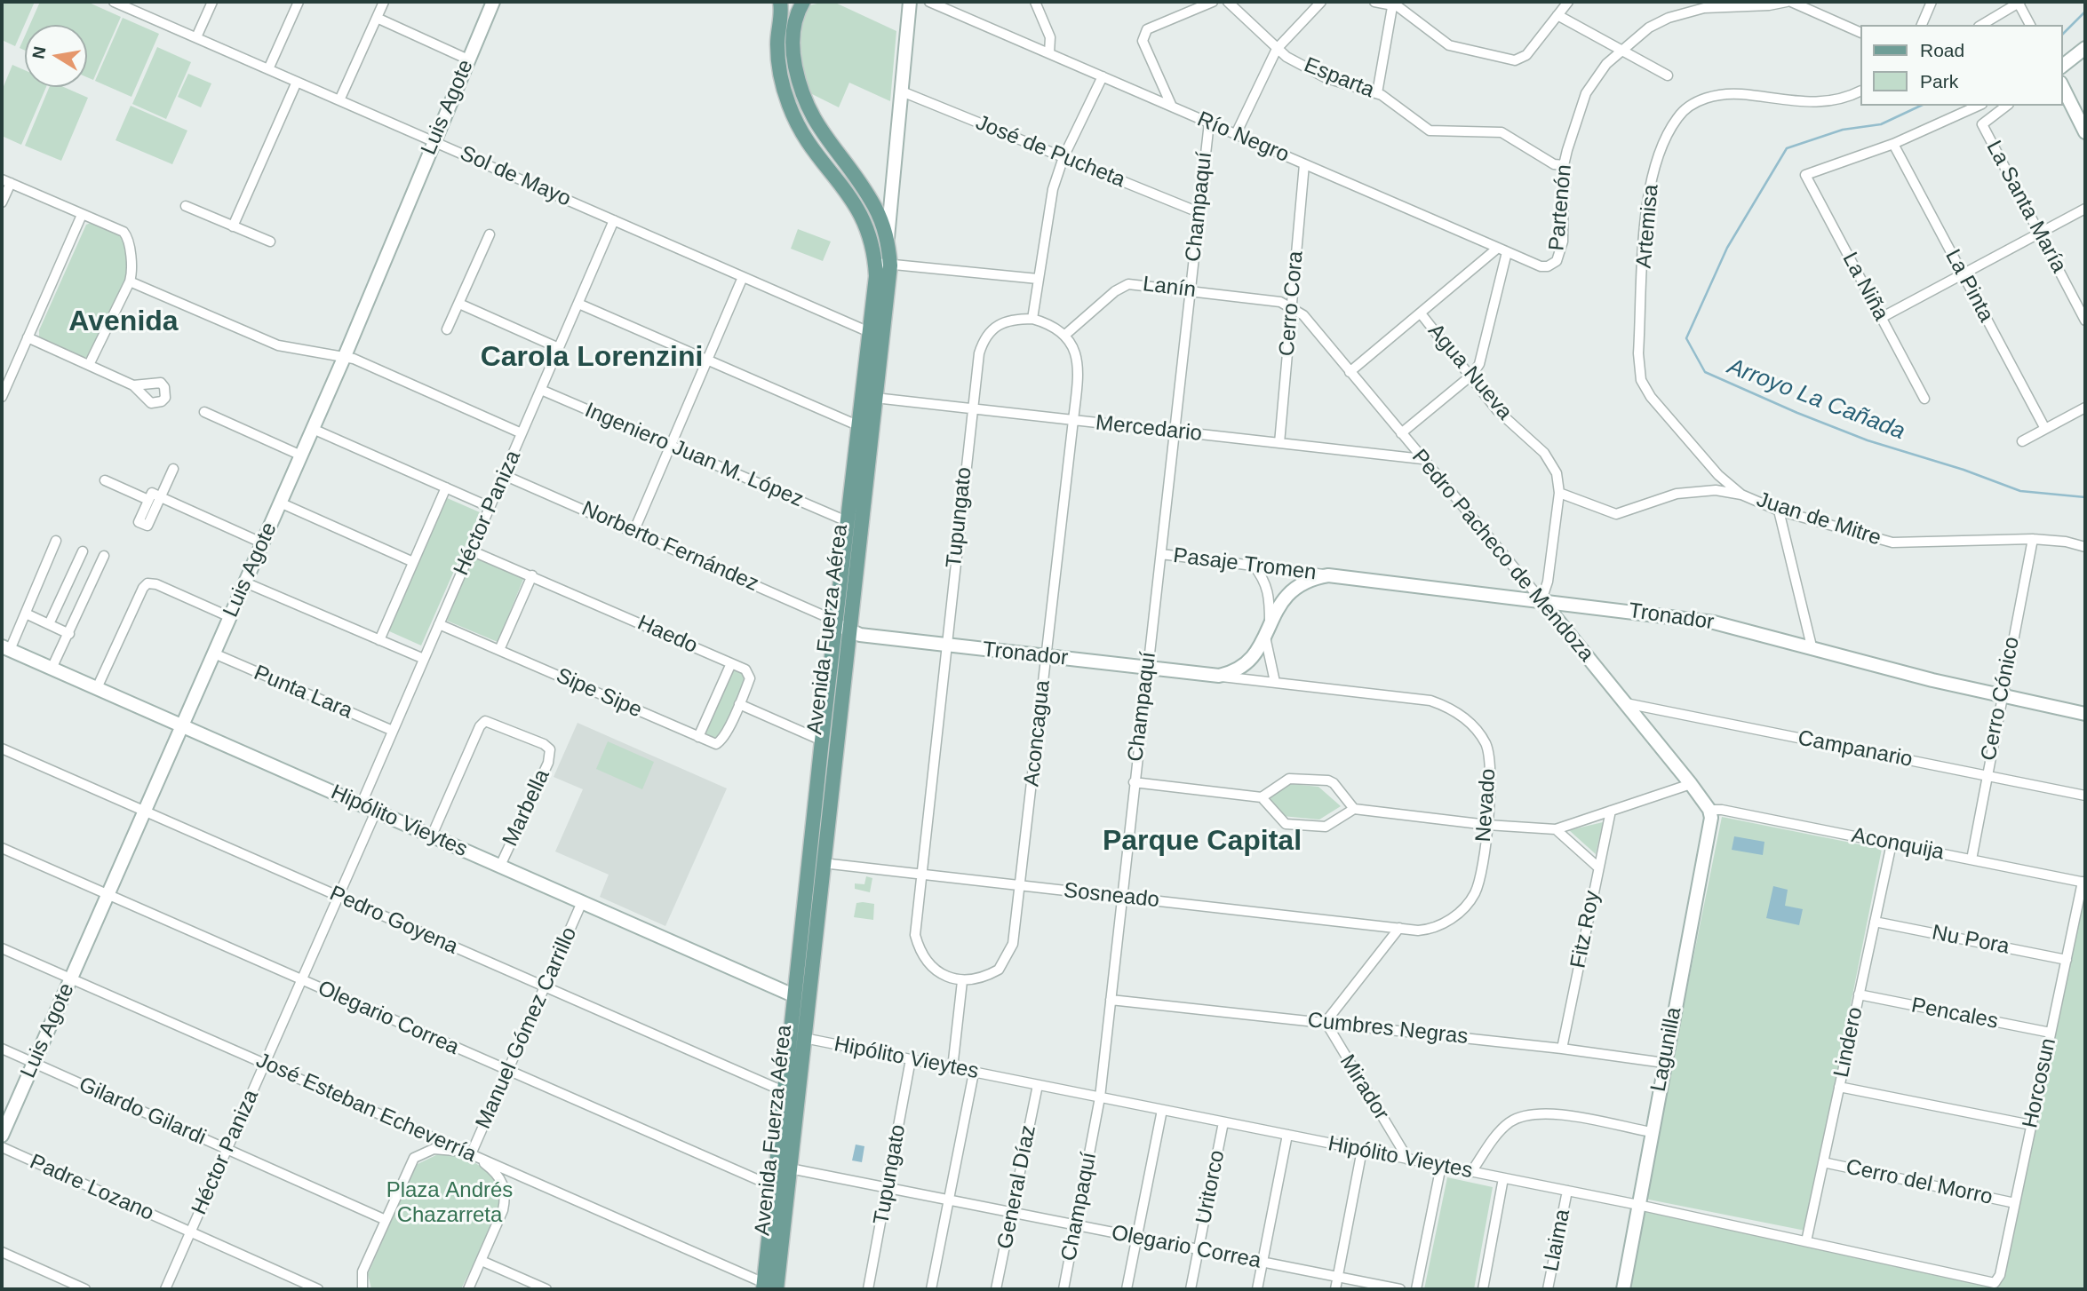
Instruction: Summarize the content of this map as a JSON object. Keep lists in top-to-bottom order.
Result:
{
  "streets": {
    "main road": [
      "Luis Agote",
      "Pedro Pacheco de Mendoza",
      "Tronador",
      "Avenida Fuerza Aérea",
      "Hipólito Vieytes",
      "Lagunilla"
    ],
    "street": [
      "Esparta",
      "Río Negro",
      "José de Pucheta",
      "Sol de Mayo",
      "Champaquí",
      "La Santa María",
      "Partenón",
      "Artemisa",
      "La Pinta",
      "La Niña",
      "Lanín",
      "Cerro Cora",
      "Agua Nueva",
      "Mercedario",
      "Ingeniero Juan M. López",
      "Héctor Paniza",
      "Tupungato",
      "Juan de Mitre",
      "Norberto Fernández",
      "Pasaje Tromen",
      "Haedo",
      "Punta Lara",
      "Sipe Sipe",
      "Cerro Cónico",
      "Aconcagua",
      "Campanario",
      "Nevado",
      "Marbella",
      "Aconquija",
      "Sosneado",
      "Pedro Goyena",
      "Fitz Roy",
      "Nu Pora",
      "Pencales",
      "Olegario Correa",
      "Manuel Gómez Carrillo",
      "Cumbres Negras",
      "Lindero",
      "Horcosun",
      "Mirador",
      "José Esteban Echeverría",
      "Gilardo Gilardi",
      "Cerro del Morro",
      "General Díaz",
      "Uritorco",
      "Padre Lozano",
      "Llaima"
    ]
  },
  "crossings": [
    ["Esparta", "Partenón"],
    ["Luis Agote", "Sol de Mayo"],
    ["Luis Agote", "Punta Lara"],
    ["Luis Agote", "Hipólito Vieytes"],
    ["Luis Agote", "Pedro Goyena"],
    ["Luis Agote", "Olegario Correa"],
    ["Luis Agote", "José Esteban Echeverría"],
    ["Luis Agote", "Gilardo Gilardi"],
    ["Río Negro", "Champaquí"],
    ["Río Negro", "Partenón"],
    ["Río Negro", "Cerro Cora"],
    ["José de Pucheta", "Champaquí"],
    ["Sol de Mayo", "Héctor Paniza"],
    ["Sol de Mayo", "Avenida Fuerza Aérea"],
    ["Champaquí", "Lanín"],
    ["Champaquí", "Mercedario"],
    ["Champaquí", "Pasaje Tromen"],
    ["Champaquí", "Tronador"],
    ["Champaquí", "Hipólito Vieytes"],
    ["Champaquí", "Sosneado"],
    ["Champaquí", "Olegario Correa"],
    ["Champaquí", "Cumbres Negras"],
    ["Artemisa", "Juan de Mitre"],
    ["La Pinta", "La Niña"],
    ["Lanín", "Cerro Cora"],
    ["Lanín", "Pedro Pacheco de Mendoza"],
    ["Lanín", "Aconcagua"],
    ["Cerro Cora", "Mercedario"],
    ["Cerro Cora", "Pedro Pacheco de Mendoza"],
    ["Agua Nueva", "Juan de Mitre"],
    ["Agua Nueva", "Pedro Pacheco de Mendoza"],
    ["Agua Nueva", "Tronador"],
    ["Mercedario", "Tupungato"],
    ["Mercedario", "Pedro Pacheco de Mendoza"],
    ["Mercedario", "Avenida Fuerza Aérea"],
    ["Mercedario", "Aconcagua"],
    ["Ingeniero Juan M. López", "Héctor Paniza"],
    ["Ingeniero Juan M. López", "Avenida Fuerza Aérea"],
    ["Héctor Paniza", "Norberto Fernández"],
    ["Héctor Paniza", "Haedo"],
    ["Héctor Paniza", "Punta Lara"],
    ["Héctor Paniza", "Sipe Sipe"],
    ["Héctor Paniza", "Hipólito Vieytes"],
    ["Héctor Paniza", "Pedro Goyena"],
    ["Héctor Paniza", "Olegario Correa"],
    ["Héctor Paniza", "José Esteban Echeverría"],
    ["Héctor Paniza", "Gilardo Gilardi"],
    ["Héctor Paniza", "Padre Lozano"],
    ["Tupungato", "Tronador"],
    ["Tupungato", "Aconcagua"],
    ["Tupungato", "Hipólito Vieytes"],
    ["Tupungato", "Sosneado"],
    ["Tupungato", "Olegario Correa"],
    ["Juan de Mitre", "Cerro Cónico"],
    ["Norberto Fernández", "Tronador"],
    ["Norberto Fernández", "Avenida Fuerza Aérea"],
    ["Pedro Pacheco de Mendoza", "Tronador"],
    ["Pedro Pacheco de Mendoza", "Campanario"],
    ["Pedro Pacheco de Mendoza", "Aconquija"],
    ["Pedro Pacheco de Mendoza", "Lagunilla"],
    ["Pasaje Tromen", "Tronador"],
    ["Tronador", "Avenida Fuerza Aérea"],
    ["Tronador", "Cerro Cónico"],
    ["Tronador", "Aconcagua"],
    ["Tronador", "Nevado"],
    ["Avenida Fuerza Aérea", "Hipólito Vieytes"],
    ["Avenida Fuerza Aérea", "Sosneado"],
    ["Avenida Fuerza Aérea", "Pedro Goyena"],
    ["Avenida Fuerza Aérea", "Olegario Correa"],
    ["Avenida Fuerza Aérea", "José Esteban Echeverría"],
    ["Haedo", "Sipe Sipe"],
    ["Cerro Cónico", "Campanario"],
    ["Cerro Cónico", "Aconquija"],
    ["Aconcagua", "Sosneado"],
    ["Nevado", "Sosneado"],
    ["Marbella", "Hipólito Vieytes"],
    ["Hipólito Vieytes", "Manuel Gómez Carrillo"],
    ["Hipólito Vieytes", "Lindero"],
    ["Hipólito Vieytes", "Lagunilla"],
    ["Hipólito Vieytes", "Horcosun"],
    ["Hipólito Vieytes", "Mirador"],
    ["Hipólito Vieytes", "General Díaz"],
    ["Hipólito Vieytes", "Uritorco"],
    ["Hipólito Vieytes", "Llaima"],
    ["Aconquija", "Lindero"],
    ["Aconquija", "Lagunilla"],
    ["Aconquija", "Horcosun"],
    ["Pedro Goyena", "Manuel Gómez Carrillo"],
    ["Fitz Roy", "Cumbres Negras"],
    ["Nu Pora", "Lindero"],
    ["Nu Pora", "Horcosun"],
    ["Pencales", "Lindero"],
    ["Pencales", "Horcosun"],
    ["Olegario Correa", "Manuel Gómez Carrillo"],
    ["Olegario Correa", "General Díaz"],
    ["Olegario Correa", "Uritorco"],
    ["Manuel Gómez Carrillo", "José Esteban Echeverría"],
    ["Manuel Gómez Carrillo", "Gilardo Gilardi"],
    ["Cumbres Negras", "Lagunilla"],
    ["Cumbres Negras", "Mirador"],
    ["Lindero", "Cerro del Morro"],
    ["Horcosun", "Cerro del Morro"]
  ],
  "districts": ["Avenida", "Carola Lorenzini", "Parque Capital"],
  "water": ["Arroyo La Cañada"],
  "parks": ["Plaza Andrés Chazarreta"],
  "legend": ["Road", "Park"],
  "north": "left"
}
